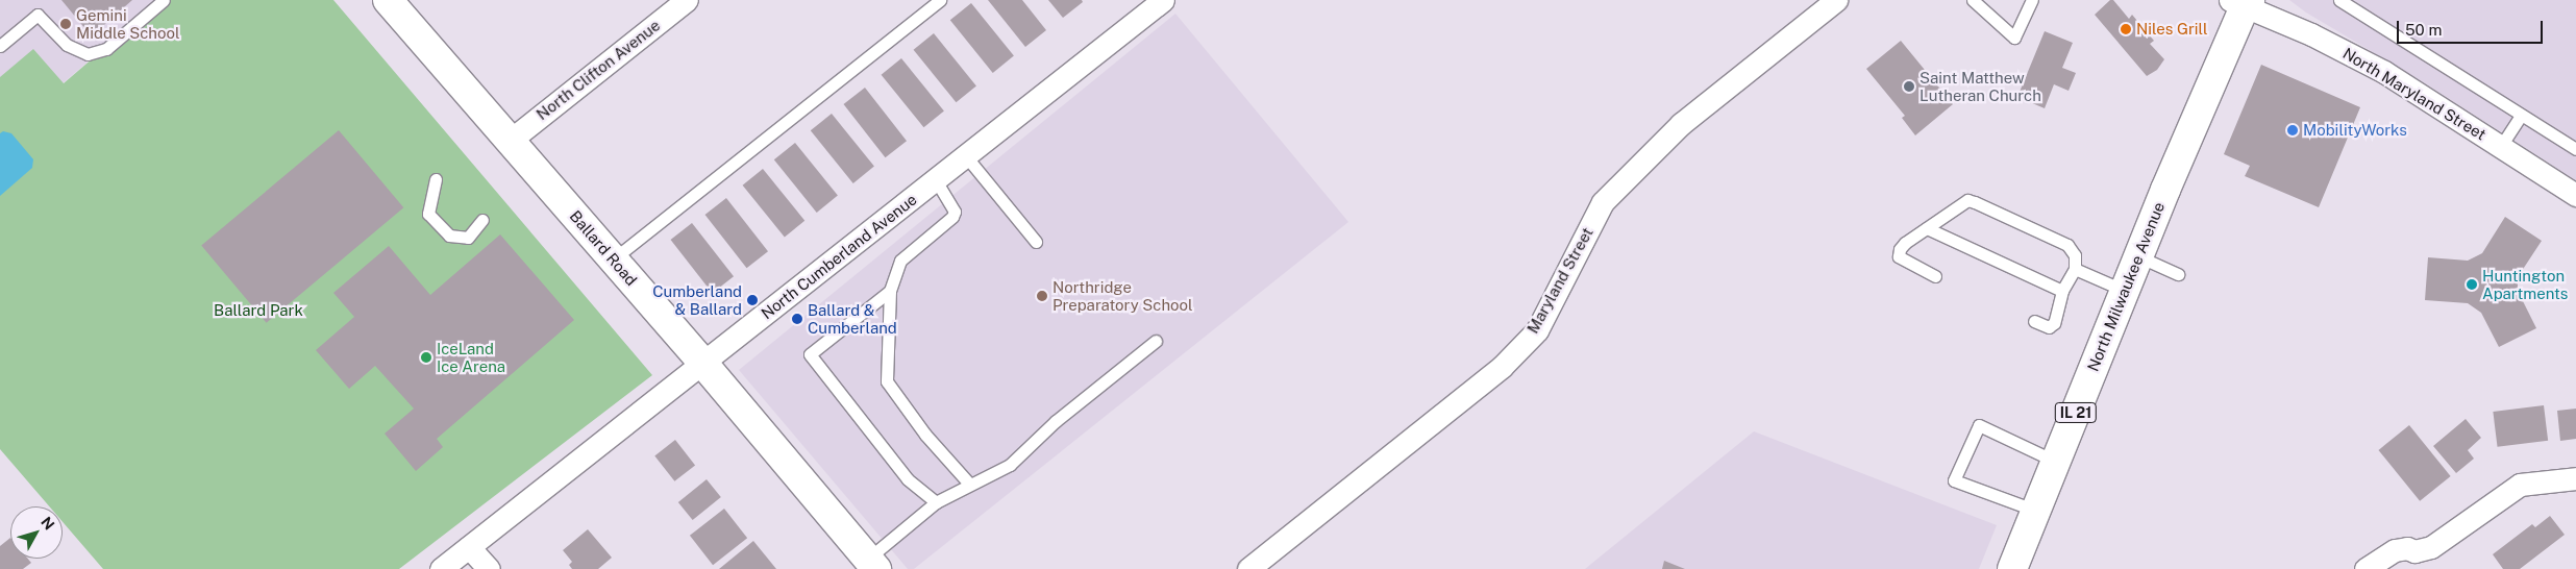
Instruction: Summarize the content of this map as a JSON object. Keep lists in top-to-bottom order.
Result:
{
  "streets": {
    "street": [
      "North Clifton Avenue",
      "North Maryland Street",
      "Ballard Road",
      "North Cumberland Avenue",
      "Maryland Street",
      "North Milwaukee Avenue",
      "IL 21"
    ]
  },
  "crossings": [
    ["North Clifton Avenue", "Ballard Road"],
    ["North Maryland Street", "North Milwaukee Avenue"],
    ["Ballard Road", "North Cumberland Avenue"]
  ],
  "parks": ["Ballard Park"],
  "places": [
    "Gemini Middle School",
    "Niles Grill",
    "Saint Matthew Lutheran Church",
    "MobilityWorks",
    "Huntington Apartments",
    "Northridge Preparatory School",
    "Cumberland & Ballard",
    "Ballard & Cumberland",
    "IceLand Ice Arena"
  ],
  "scale_bar": "50 m",
  "north": "top right"
}
